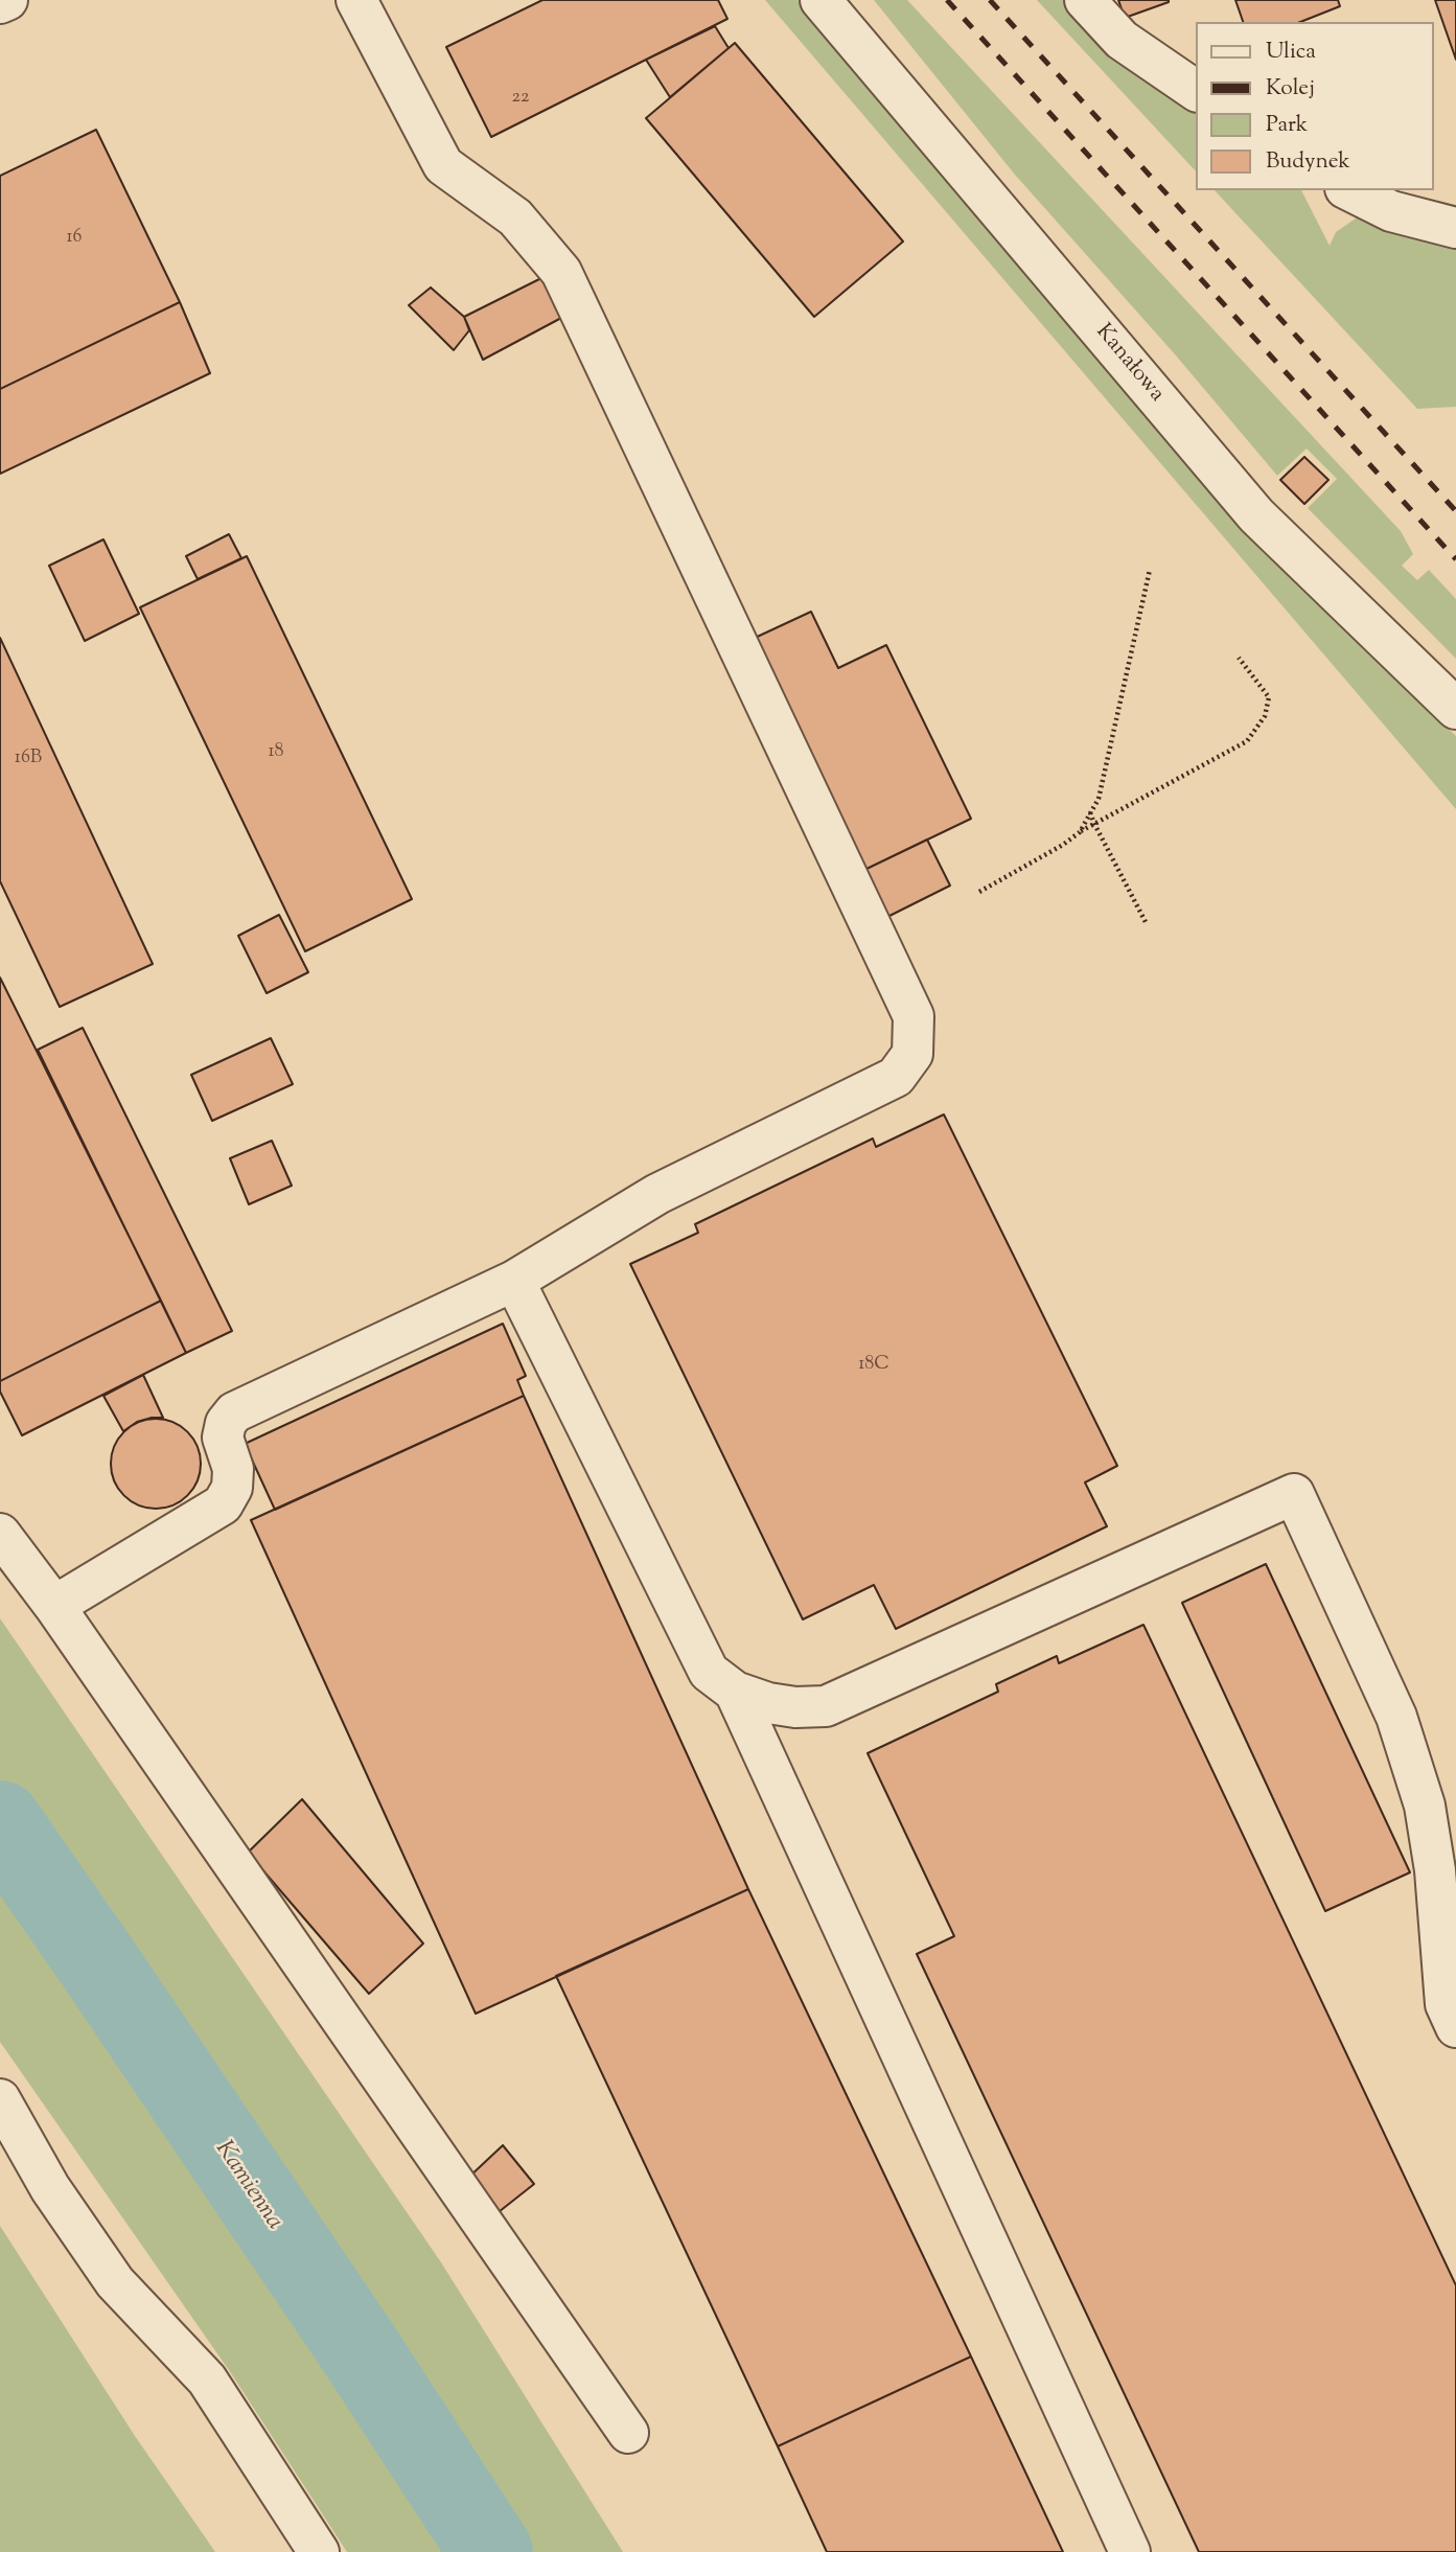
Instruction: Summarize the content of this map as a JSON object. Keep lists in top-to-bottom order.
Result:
{
  "streets": {
    "street": ["Kanałowa"]
  },
  "water": ["Kamienna"],
  "house_numbers": [
    "22",
    "16",
    "18",
    "16B",
    "18C"
  ],
  "legend": [
    "Ulica",
    "Kolej",
    "Park",
    "Budynek"
  ]
}
